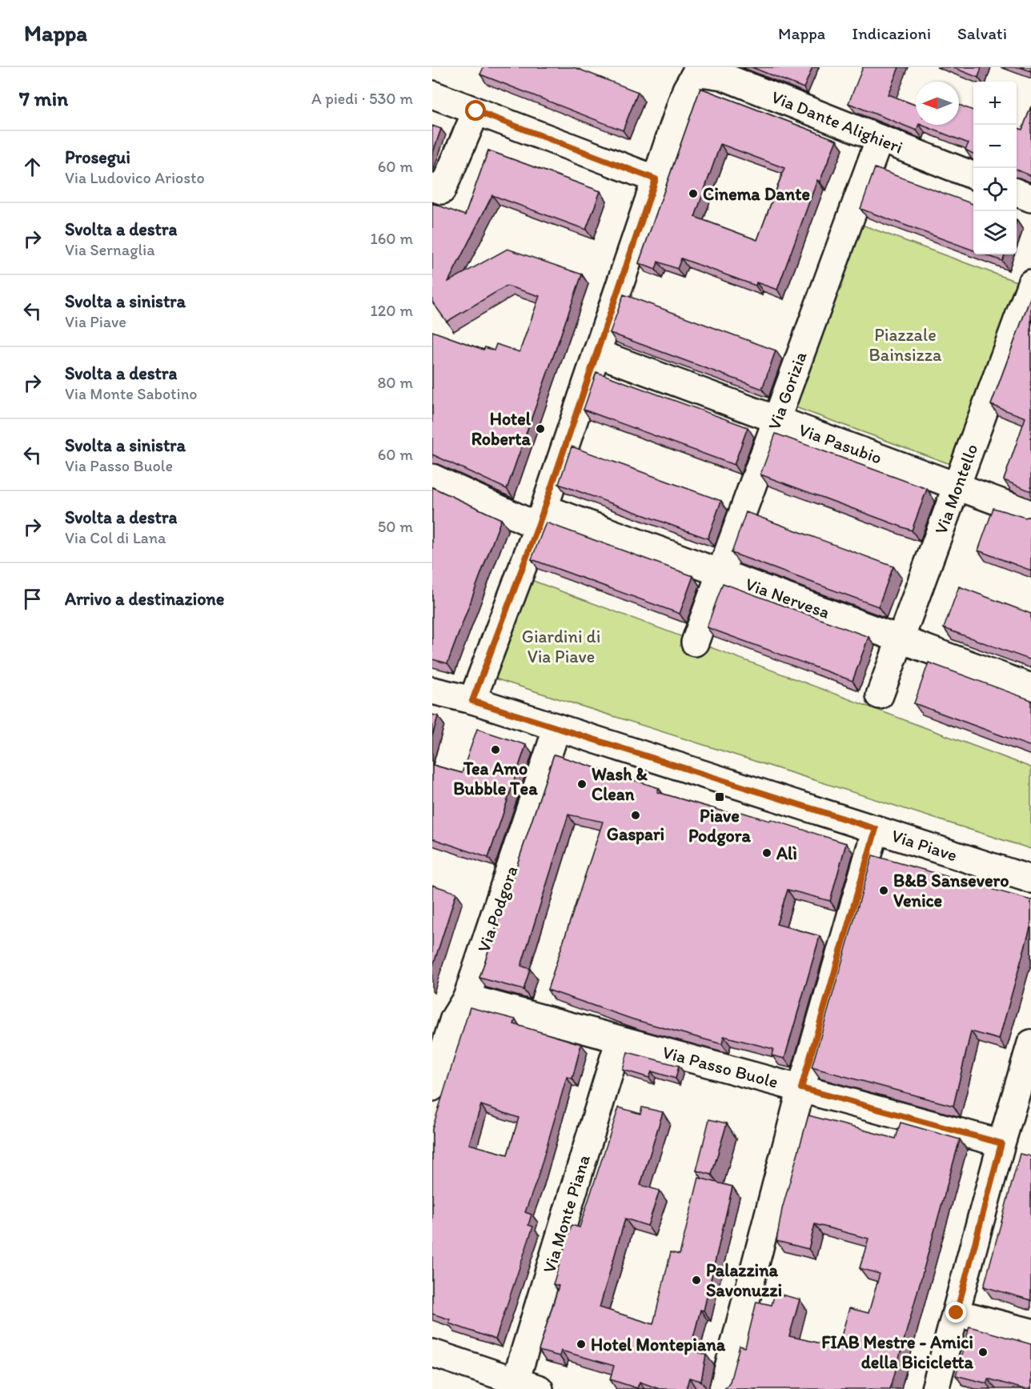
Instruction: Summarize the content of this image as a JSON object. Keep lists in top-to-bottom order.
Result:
{
  "streets": {
    "street": [
      "Via Dante Alighieri",
      "Via Gorizia",
      "Via Pasubio",
      "Via Montello",
      "Via Nervesa",
      "Via Piave",
      "Via Podgora",
      "Via Passo Buole",
      "Via Monte Piana"
    ]
  },
  "crossings": [
    ["Via Dante Alighieri", "Via Gorizia"],
    ["Via Gorizia", "Via Pasubio"],
    ["Via Gorizia", "Via Nervesa"],
    ["Via Pasubio", "Via Montello"],
    ["Via Montello", "Via Nervesa"],
    ["Via Piave", "Via Podgora"],
    ["Via Podgora", "Via Passo Buole"],
    ["Via Passo Buole", "Via Monte Piana"]
  ],
  "parks": ["Piazzale Bainsizza", "Giardini di Via Piave"],
  "places": {
    "other": [
      "Cinema Dante",
      "Hotel Roberta",
      "Tea Amo Bubble Tea",
      "Wash & Clean",
      "Gaspari",
      "Alì",
      "B&B Sansevero Venice",
      "Palazzina Savonuzzi",
      "Hotel Montepiana",
      "FIAB Mestre - Amici della Bicicletta"
    ],
    "transit": ["Piave Podgora"]
  },
  "north": "left",
  "page": {
    "header": "Mappa",
    "nav": ["Mappa", "Indicazioni", "Salvati"],
    "heading": ["7 min", "A piedi · 530 m"],
    "map_buttons": ["+", "−"],
    "list": [
      ["Prosegui", "Via Ludovico Ariosto", "60 m"],
      ["Svolta a destra", "Via Sernaglia", "160 m"],
      ["Svolta a sinistra", "Via Piave", "120 m"],
      ["Svolta a destra", "Via Monte Sabotino", "80 m"],
      ["Svolta a sinistra", "Via Passo Buole", "60 m"],
      ["Svolta a destra", "Via Col di Lana", "50 m"],
      "Arrivo a destinazione"
    ]
  }
}
